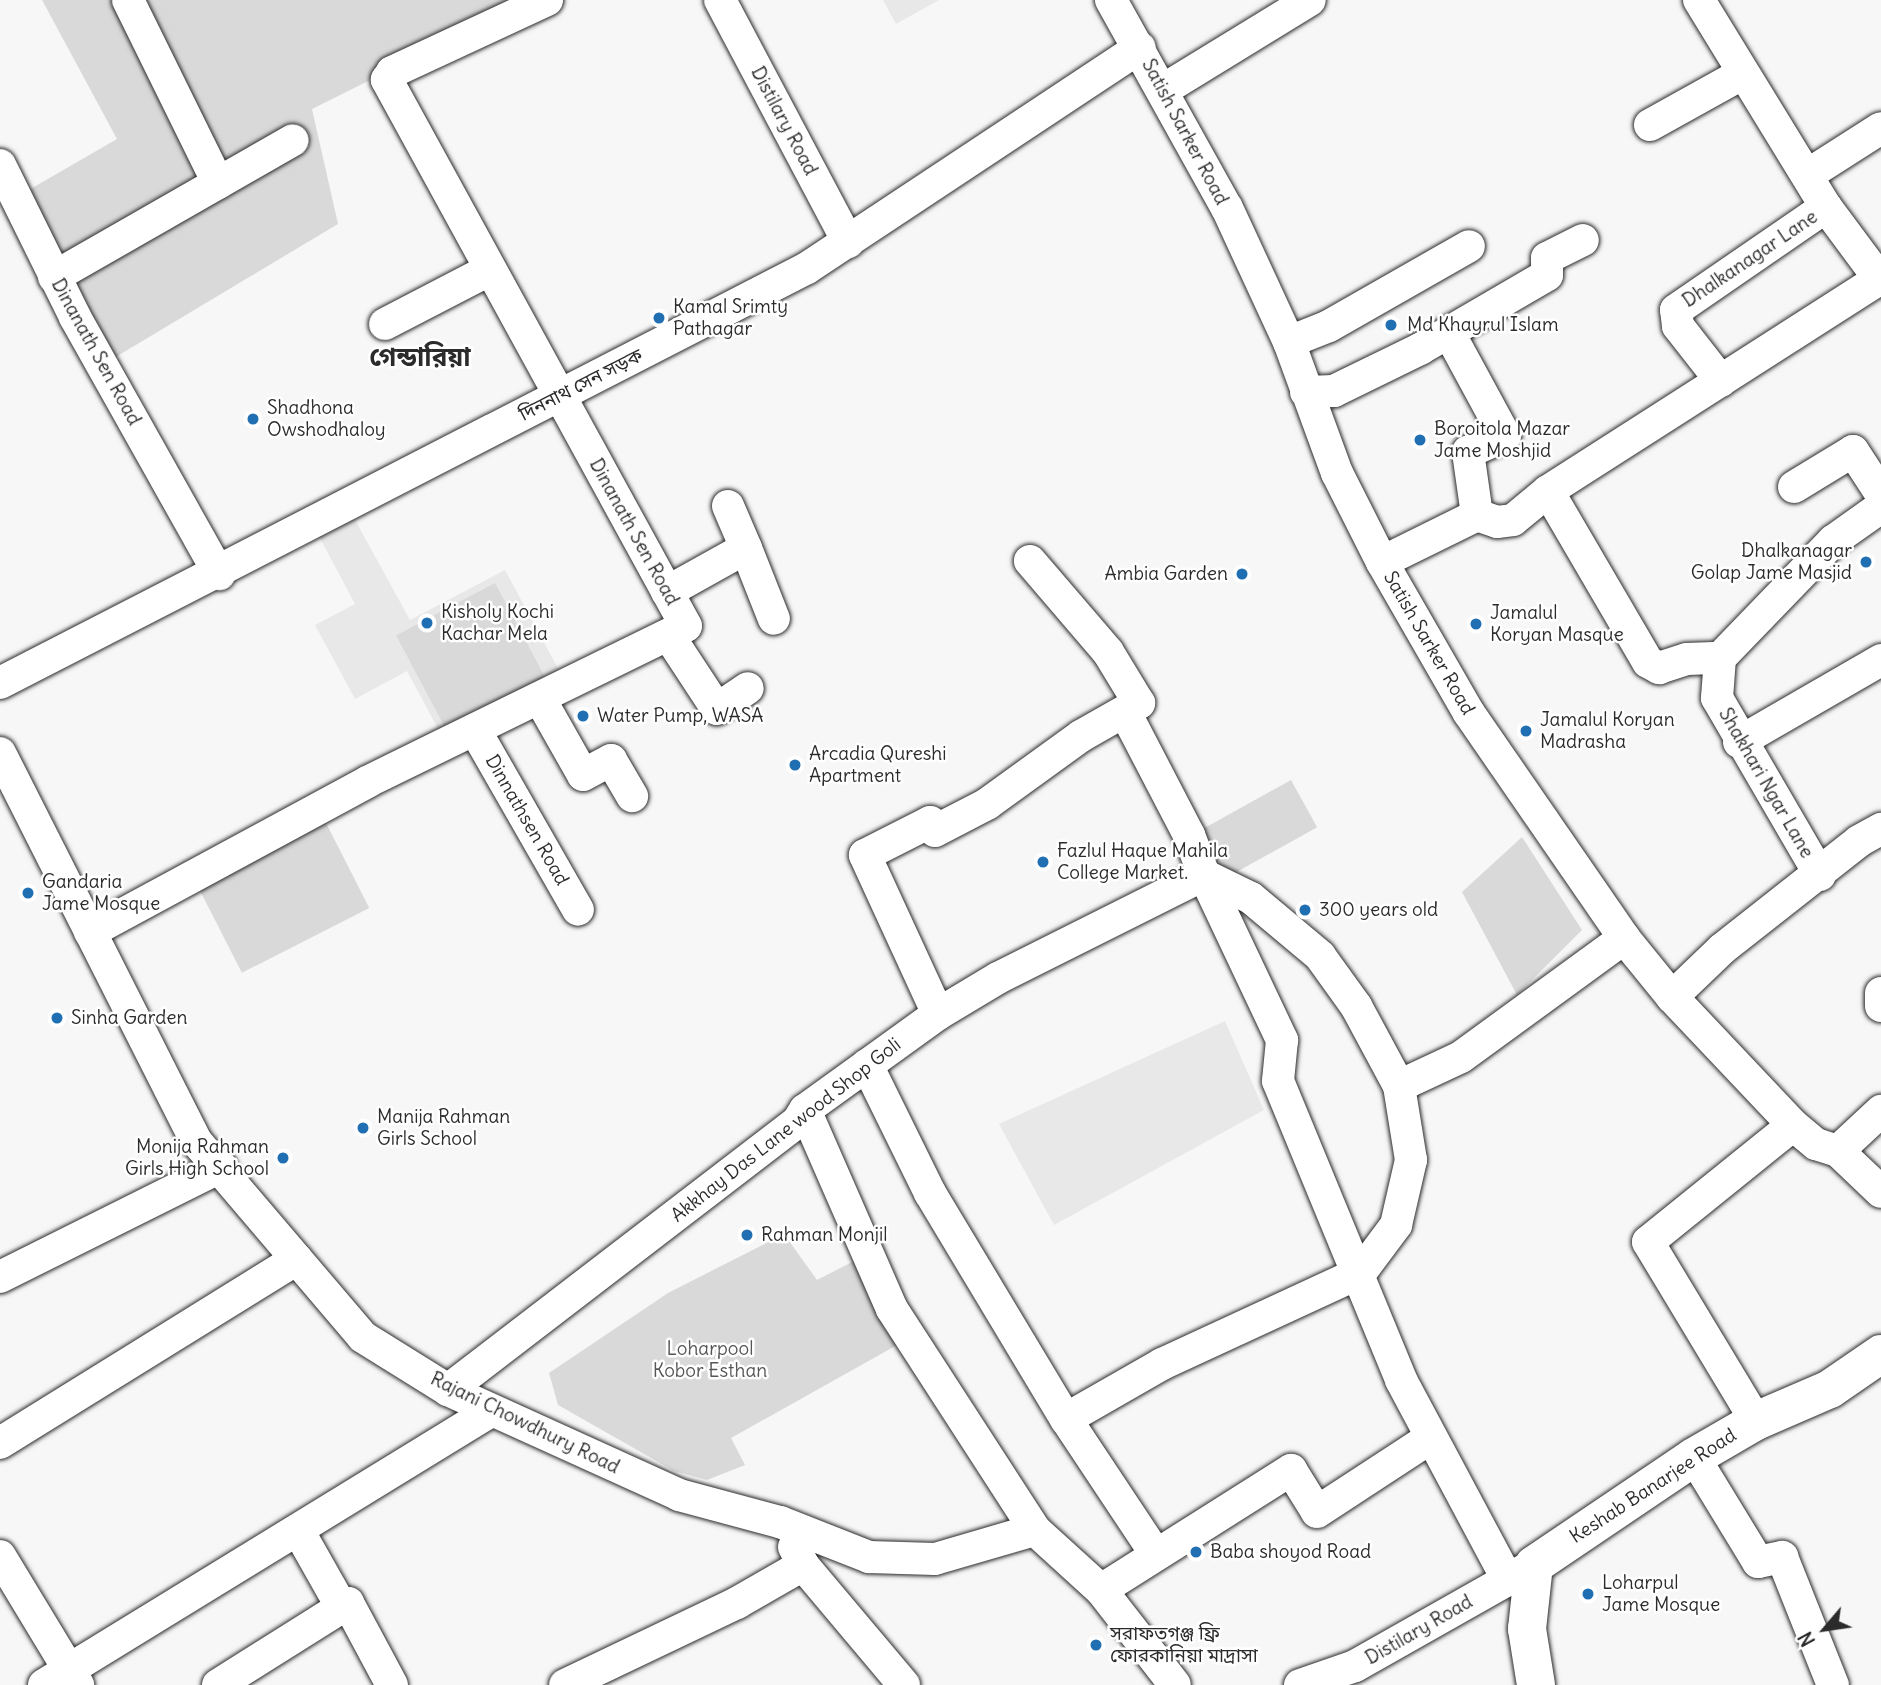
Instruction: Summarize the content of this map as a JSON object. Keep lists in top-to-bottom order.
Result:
{
  "streets": {
    "main road": ["Keshab Banarjee Road"],
    "street": [
      "Distilary Road",
      "Satish Sarker Road",
      "Dhalkanagar Lane",
      "Dinanath Sen Road",
      "দিননাথ সেন সড়ক",
      "Shakhari Ngar Lane",
      "Dinnathsen Road",
      "Akkhay Das Lane wood Shop Goli",
      "Rajani Chowdhury Road"
    ]
  },
  "crossings": [
    ["Distilary Road", "দিননাথ সেন সড়ক"],
    ["Distilary Road", "Keshab Banarjee Road"],
    ["Satish Sarker Road", "দিননাথ সেন সড়ক"],
    ["Dinanath Sen Road", "দিননাথ সেন সড়ক"],
    ["Dinanath Sen Road", "Dinnathsen Road"],
    ["Dinanath Sen Road", "Rajani Chowdhury Road"],
    ["Akkhay Das Lane wood Shop Goli", "Rajani Chowdhury Road"]
  ],
  "districts": ["গেন্ডারিয়া"],
  "parks": ["Loharpool Kobor Esthan"],
  "places": [
    "Kamal Srimty Pathagar",
    "Md Khayrul Islam",
    "Shadhona Owshodhaloy",
    "Boroitola Mazar Jame Moshjid",
    "Dhalkanagar Golap Jame Masjid",
    "Ambia Garden",
    "Kisholy Kochi Kachar Mela",
    "Jamalul Koryan Masque",
    "Water Pump, WASA",
    "Jamalul Koryan Madrasha",
    "Arcadia Qureshi Apartment",
    "Fazlul Haque Mahila College Market.",
    "Gandaria Jame Mosque",
    "300 years old",
    "Sinha Garden",
    "Manija Rahman Girls School",
    "Monija Rahman Girls High School",
    "Rahman Monjil",
    "Baba shoyod Road",
    "Loharpul Jame Mosque",
    "সরাফতগঞ্জ ফ্রি ফোরকানিয়া মাদ্রাসা"
  ],
  "north": "bottom left"
}
